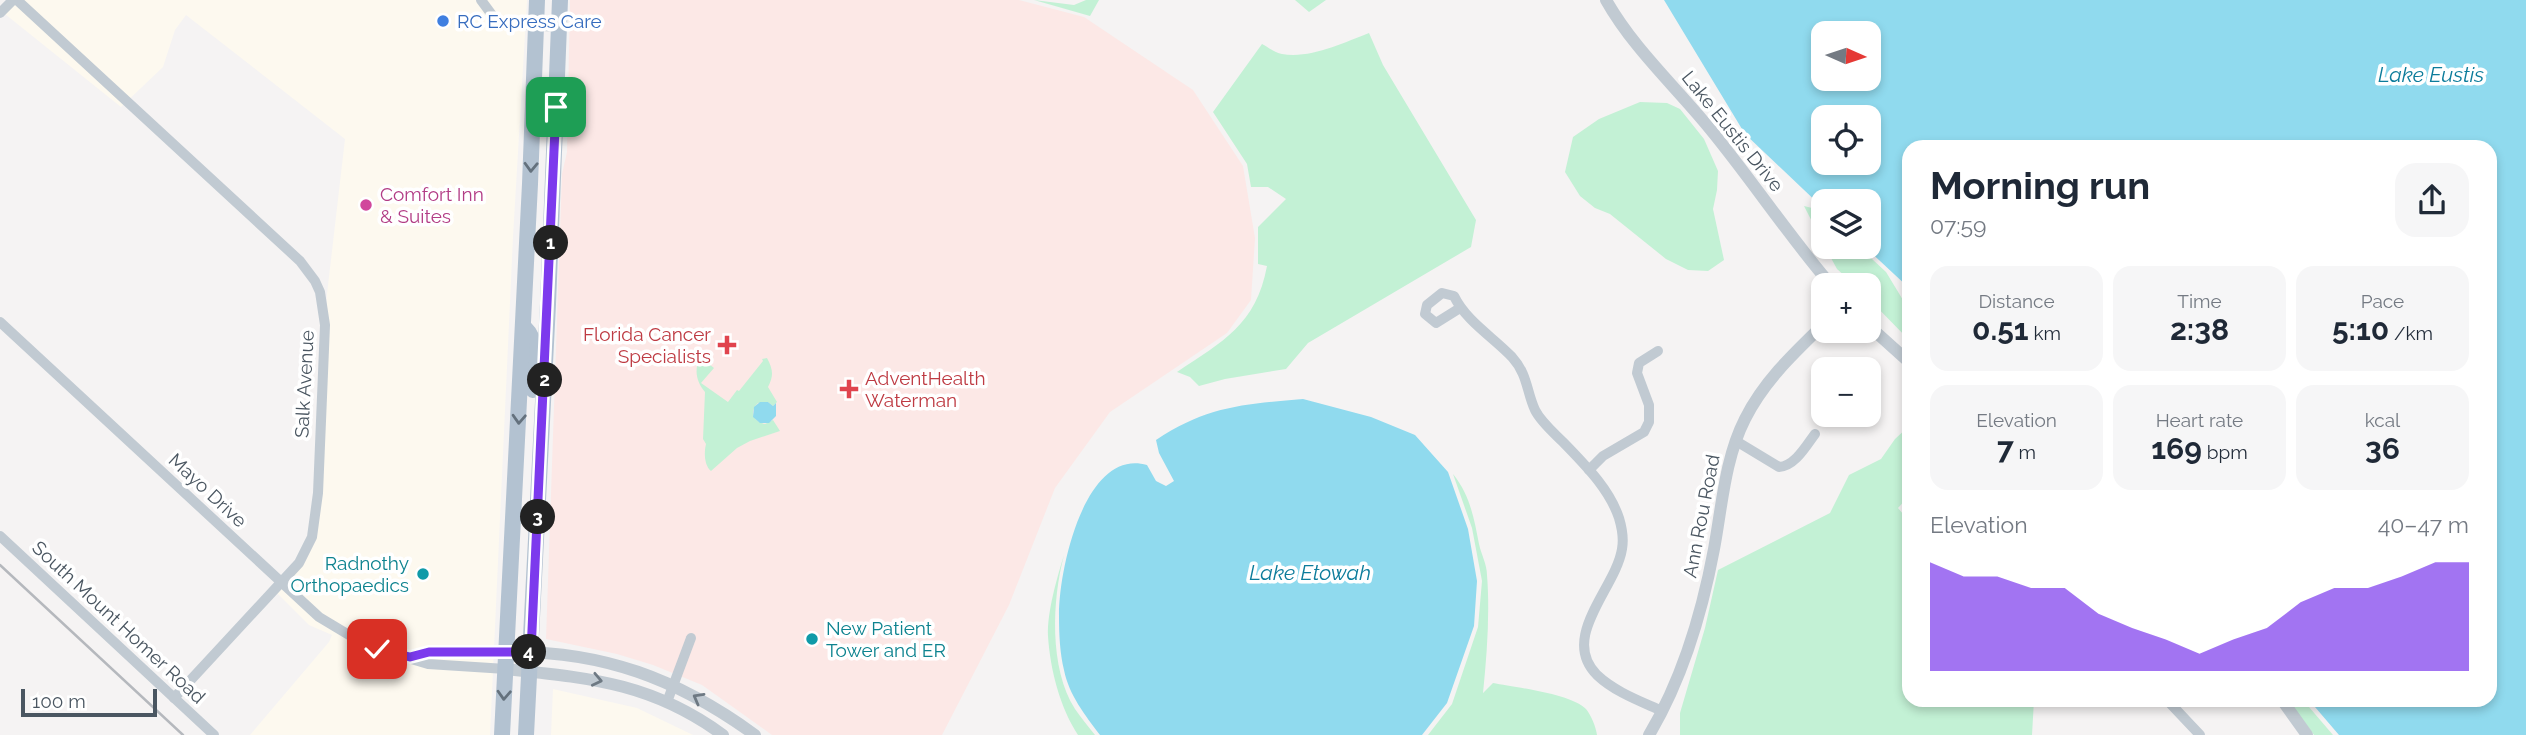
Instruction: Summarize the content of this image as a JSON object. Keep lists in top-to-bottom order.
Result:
{
  "streets": {
    "street": [
      "Lake Eustis Drive",
      "Salk Avenue",
      "Mayo Drive",
      "Ann Rou Road",
      "South Mount Homer Road"
    ]
  },
  "crossings": [
    ["Salk Avenue", "Mayo Drive"],
    ["Salk Avenue", "South Mount Homer Road"]
  ],
  "water": ["Lake Eustis", "Lake Etowah"],
  "places": {
    "other": [
      "RC Express Care",
      "Comfort Inn & Suites",
      "Radnothy Orthopaedics",
      "New Patient Tower and ER"
    ],
    "health": ["Florida Cancer Specialists", "AdventHealth Waterman"]
  },
  "scale_bar": "100 m",
  "north": "right",
  "page": {
    "map_buttons": ["+", "−"],
    "heading": ["Morning run", "07:59"],
    "pins": [
      "1",
      "2",
      "3",
      "4"
    ],
    "stats": [
      ["Distance", "0.51 km"],
      ["Time", "2:38"],
      ["Pace", "5:10 /km"],
      ["Elevation", "7 m"],
      ["Heart rate", "169 bpm"],
      ["kcal", "36"]
    ],
    "chart": ["Elevation", "40–47 m"],
    "scale": "100 m"
  }
}
